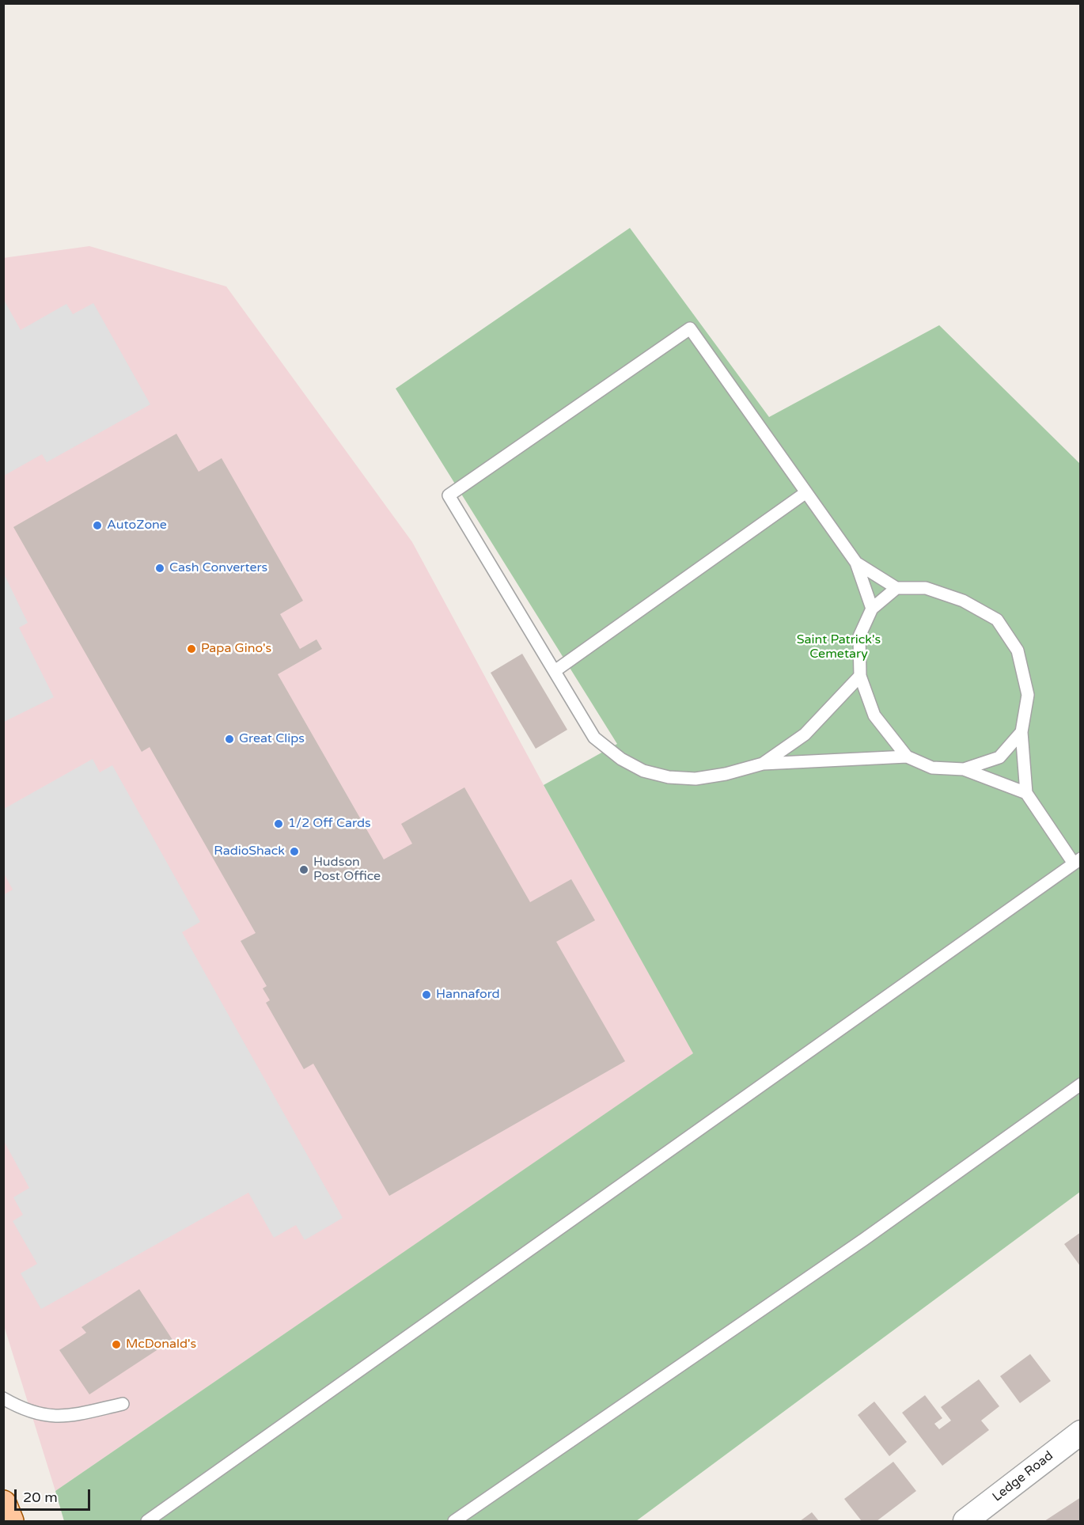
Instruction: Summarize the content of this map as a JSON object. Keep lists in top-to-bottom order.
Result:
{
  "streets": {
    "street": ["Ledge Road"]
  },
  "parks": ["Saint Patrick's Cemetary"],
  "places": [
    "AutoZone",
    "Cash Converters",
    "Papa Gino's",
    "Great Clips",
    "1/2 Off Cards",
    "RadioShack",
    "Hudson Post Office",
    "Hannaford",
    "McDonald's"
  ],
  "scale_bar": "20 m"
}
